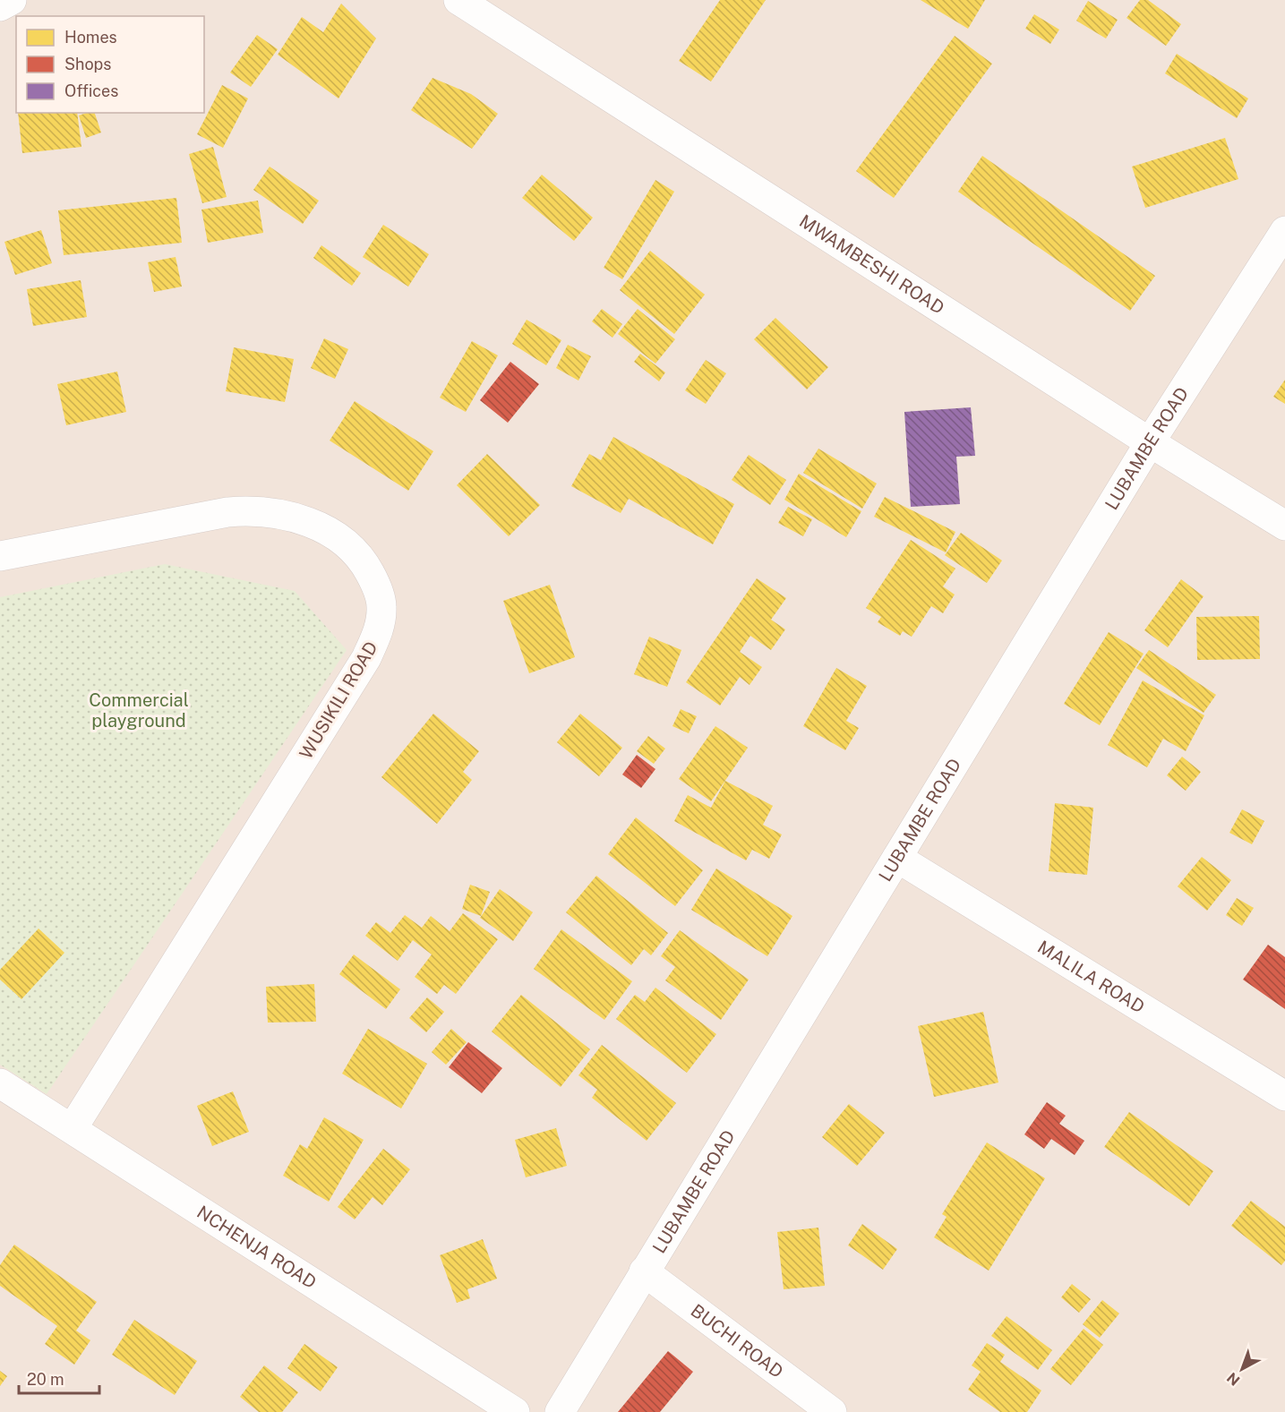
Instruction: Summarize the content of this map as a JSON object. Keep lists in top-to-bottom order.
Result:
{
  "streets": {
    "street": [
      "MWAMBESHI ROAD",
      "LUBAMBE ROAD",
      "WUSIKILI ROAD",
      "MALILA ROAD",
      "NCHENJA ROAD",
      "BUCHI ROAD"
    ]
  },
  "crossings": [
    ["MWAMBESHI ROAD", "LUBAMBE ROAD"],
    ["LUBAMBE ROAD", "MALILA ROAD"],
    ["LUBAMBE ROAD", "BUCHI ROAD"],
    ["WUSIKILI ROAD", "NCHENJA ROAD"]
  ],
  "parks": ["Commercial playground"],
  "legend": ["Homes", "Shops", "Offices"],
  "scale_bar": "20 m",
  "north": "bottom left"
}
